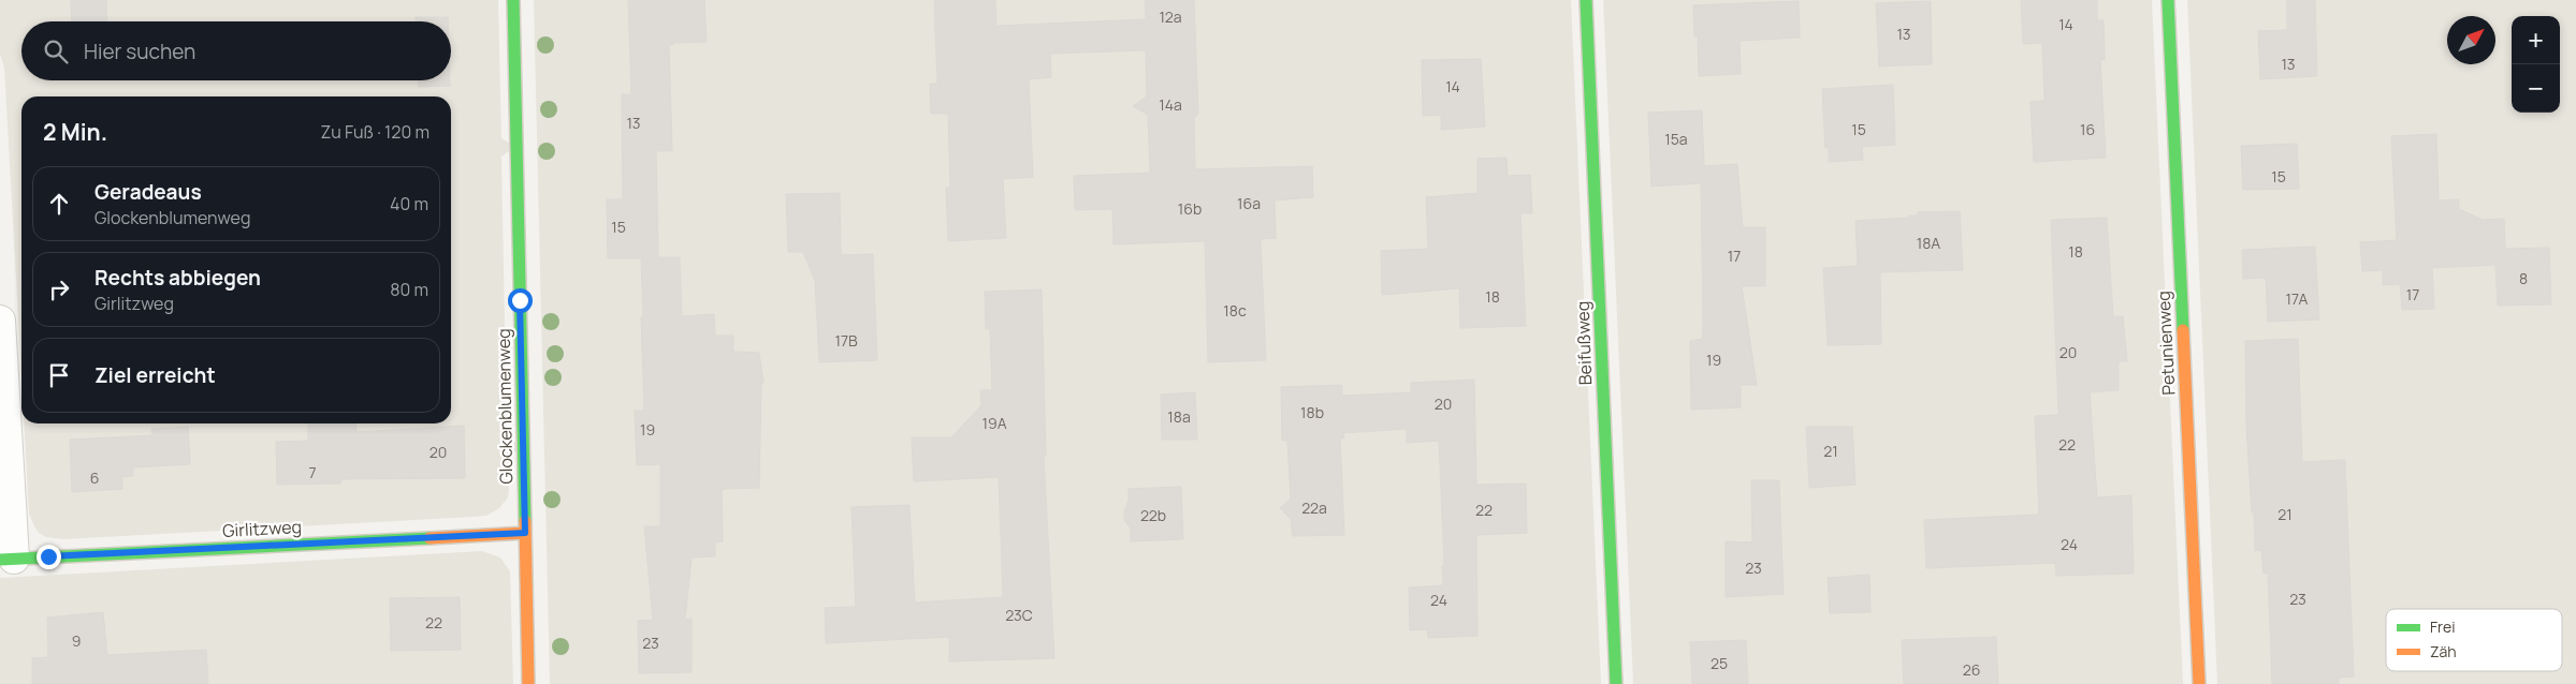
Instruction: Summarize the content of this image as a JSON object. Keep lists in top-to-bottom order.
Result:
{
  "streets": {
    "street": [
      "Beifußweg",
      "Petunienweg",
      "Glockenblumenweg",
      "Girlitzweg"
    ]
  },
  "crossings": [
    ["Glockenblumenweg", "Girlitzweg"]
  ],
  "house_numbers": [
    "12a",
    "14",
    "13",
    "13",
    "14",
    "14a",
    "13",
    "15",
    "16",
    "15a",
    "15",
    "16a",
    "16b",
    "15",
    "18A",
    "18",
    "17",
    "8",
    "17",
    "18",
    "17A",
    "18c",
    "17B",
    "20",
    "19",
    "20",
    "18b",
    "18a",
    "19A",
    "19",
    "22",
    "21",
    "20",
    "7",
    "6",
    "22a",
    "22",
    "21",
    "22b",
    "24",
    "23",
    "23",
    "24",
    "23C",
    "22",
    "9",
    "23",
    "25",
    "26"
  ],
  "legend": ["Frei", "Zäh"],
  "north": "top right",
  "page": {
    "map_buttons": ["+", "−"],
    "search": "Hier suchen",
    "heading": ["2 Min.", "Zu Fuß · 120 m"],
    "list": [
      ["Geradeaus", "Glockenblumenweg", "40 m"],
      ["Rechts abbiegen", "Girlitzweg", "80 m"],
      "Ziel erreicht"
    ]
  }
}
